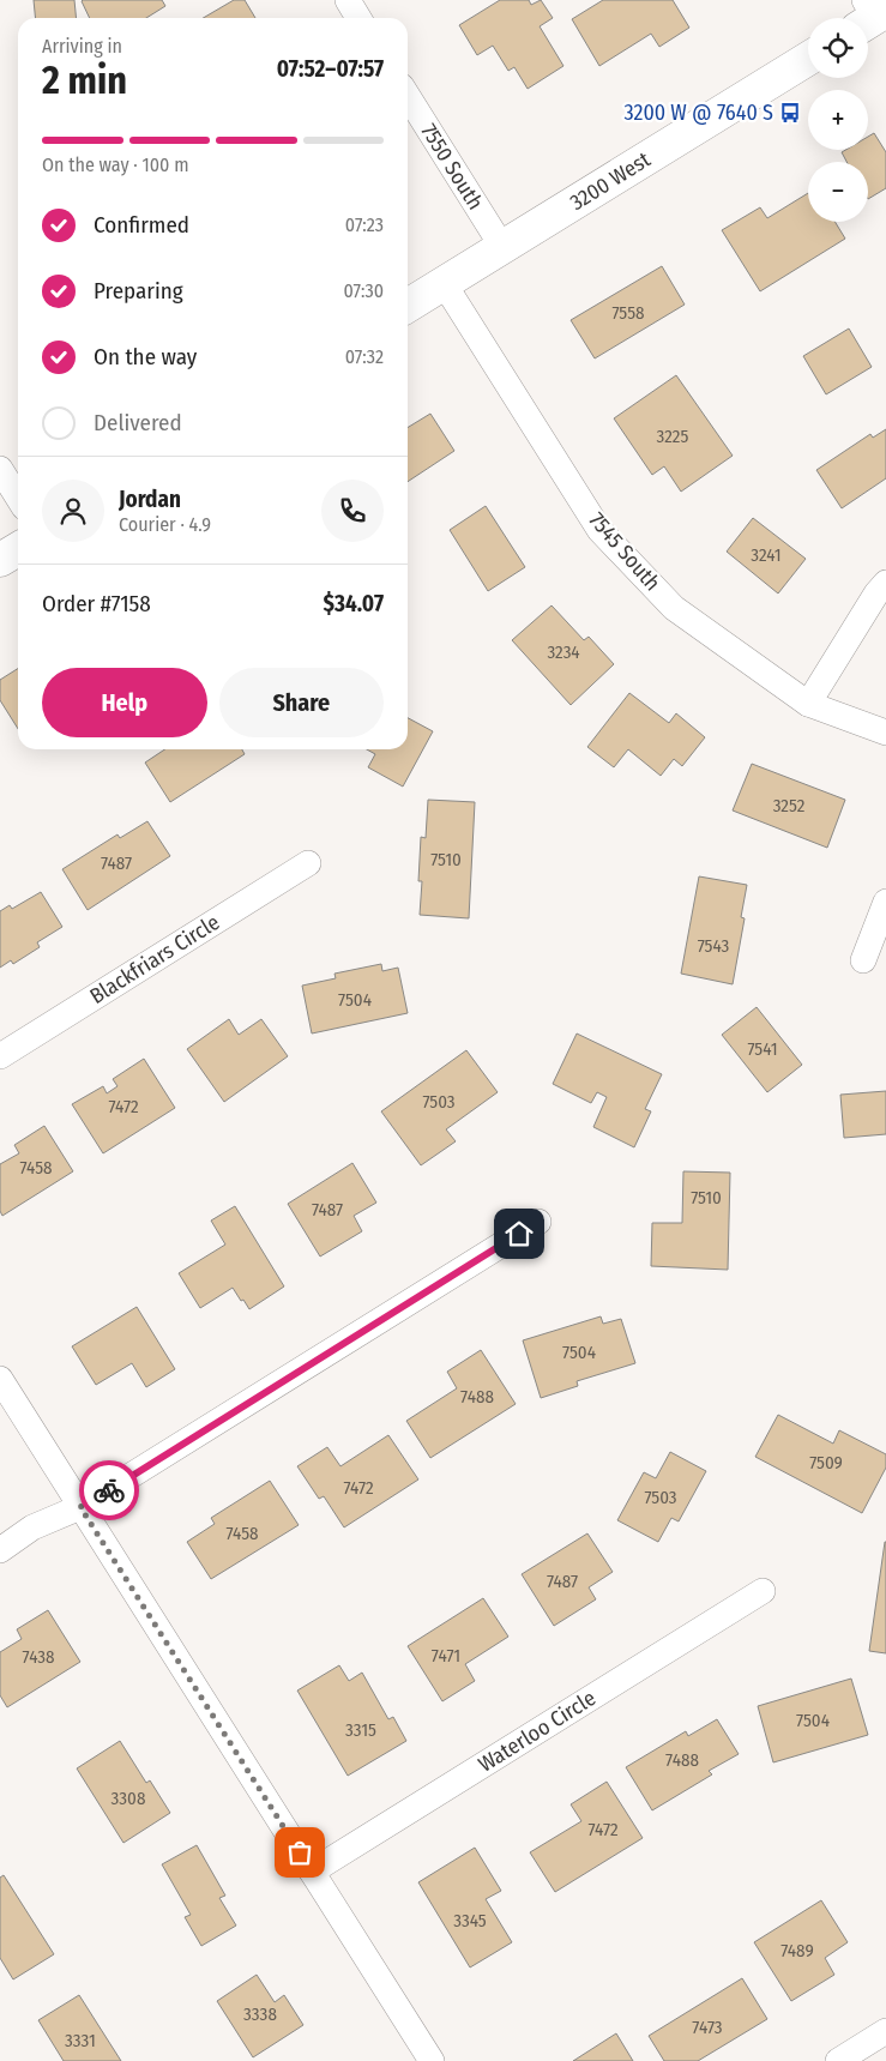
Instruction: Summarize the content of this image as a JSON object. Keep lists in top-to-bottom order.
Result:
{
  "streets": {
    "street": [
      "7550 South",
      "3200 West",
      "7545 South",
      "Blackfriars Circle",
      "Waterloo Circle"
    ]
  },
  "crossings": [
    ["7550 South", "3200 West"],
    ["3200 West", "7545 South"]
  ],
  "places": {
    "bus stop": ["3200 W @ 7640 S"]
  },
  "house_numbers": [
    "7558",
    "3225",
    "3241",
    "3234",
    "3252",
    "7510",
    "7487",
    "7543",
    "7504",
    "7541",
    "7503",
    "7472",
    "7458",
    "7510",
    "7487",
    "7504",
    "7488",
    "7509",
    "7472",
    "7503",
    "7458",
    "7487",
    "7471",
    "7438",
    "7504",
    "3315",
    "7488",
    "3308",
    "7472",
    "3345",
    "7489",
    "3338",
    "7473",
    "3331"
  ],
  "page": {
    "map_buttons": ["+", "−"],
    "heading": ["2 min", "Arriving in", "07:52–07:57"],
    "panel": [
      "Jordan",
      "Courier · 4.9",
      "Order #7158",
      "$34.07"
    ],
    "bar": "On the way · 100 m",
    "list": [
      ["Confirmed", "07:23"],
      ["Preparing", "07:30"],
      ["On the way", "07:32"],
      "Delivered"
    ],
    "buttons": ["Help", "Share"]
  }
}
